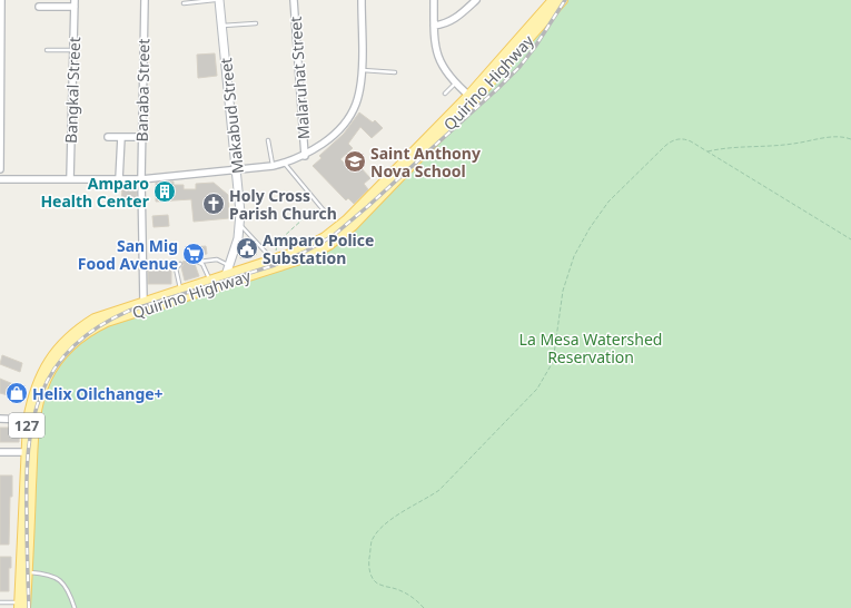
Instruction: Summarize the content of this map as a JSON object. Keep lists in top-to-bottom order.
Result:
{
  "streets": {
    "main road": ["Quirino Highway", "127"],
    "street": [
      "Malaruhat Street",
      "Bangkal Street",
      "Banaba Street",
      "Makabud Street"
    ]
  },
  "crossings": [
    ["Quirino Highway", "Banaba Street"],
    ["Quirino Highway", "Makabud Street"]
  ],
  "parks": ["La Mesa Watershed Reservation"],
  "places": {
    "school or university": ["Saint Anthony Nova School"],
    "building": ["Amparo Health Center"],
    "church": ["Holy Cross Parish Church"],
    "public building": ["Amparo Police Substation"],
    "supermarket": ["San Mig Food Avenue"],
    "shop": ["Helix Oilchange+"]
  }
}
